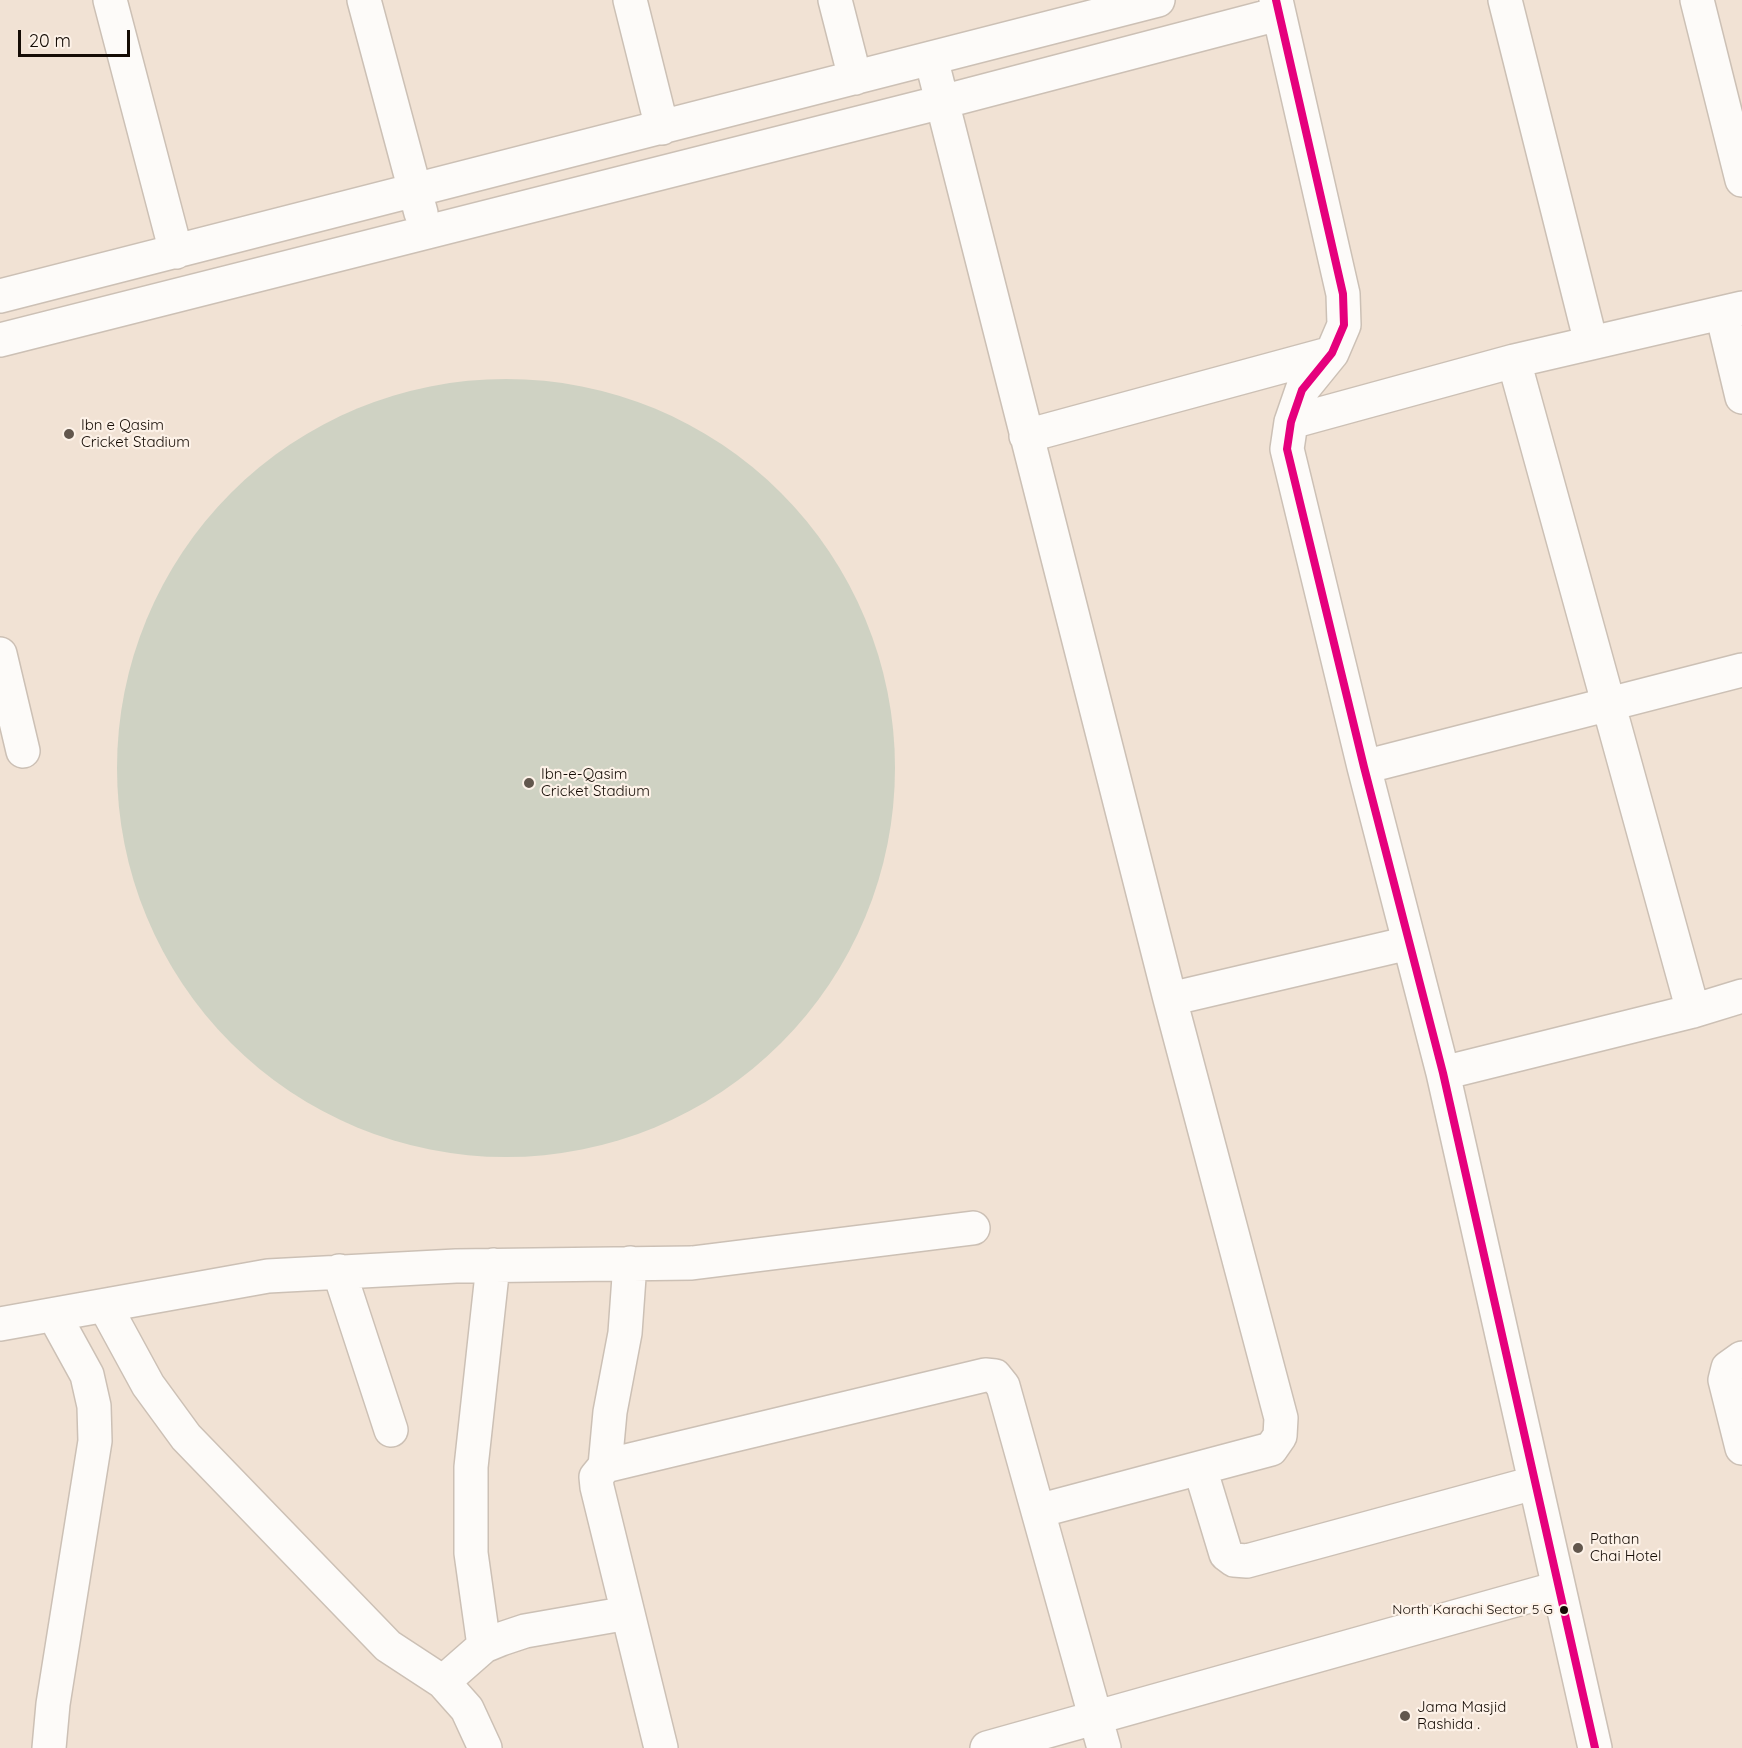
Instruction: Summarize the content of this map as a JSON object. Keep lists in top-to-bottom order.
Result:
{
  "places": [
    "Ibn e Qasim Cricket Stadium",
    "Ibn-e-Qasim Cricket Stadium",
    "Pathan Chai Hotel",
    "North Karachi Sector 5 G",
    "Jama Masjid Rashida ."
  ],
  "scale_bar": "20 m"
}
